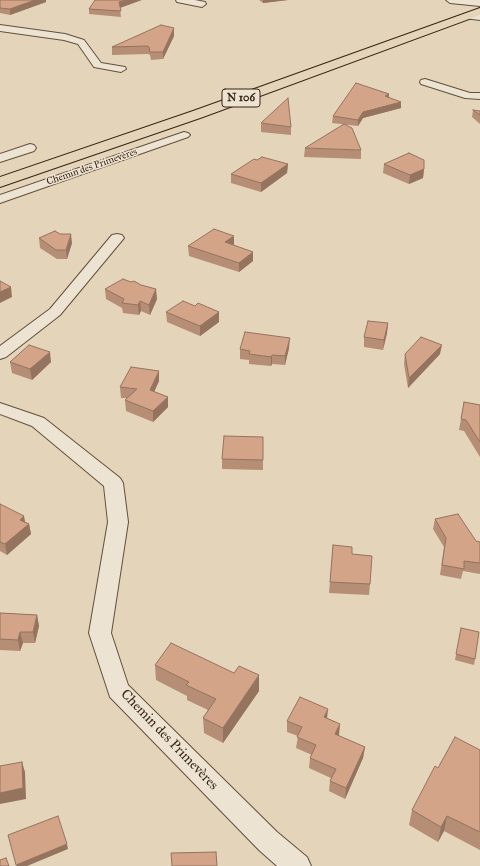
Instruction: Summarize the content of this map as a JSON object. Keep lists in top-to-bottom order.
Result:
{
  "streets": {
    "main road": ["N 106"],
    "street": ["Chemin des Primevères"]
  }
}
